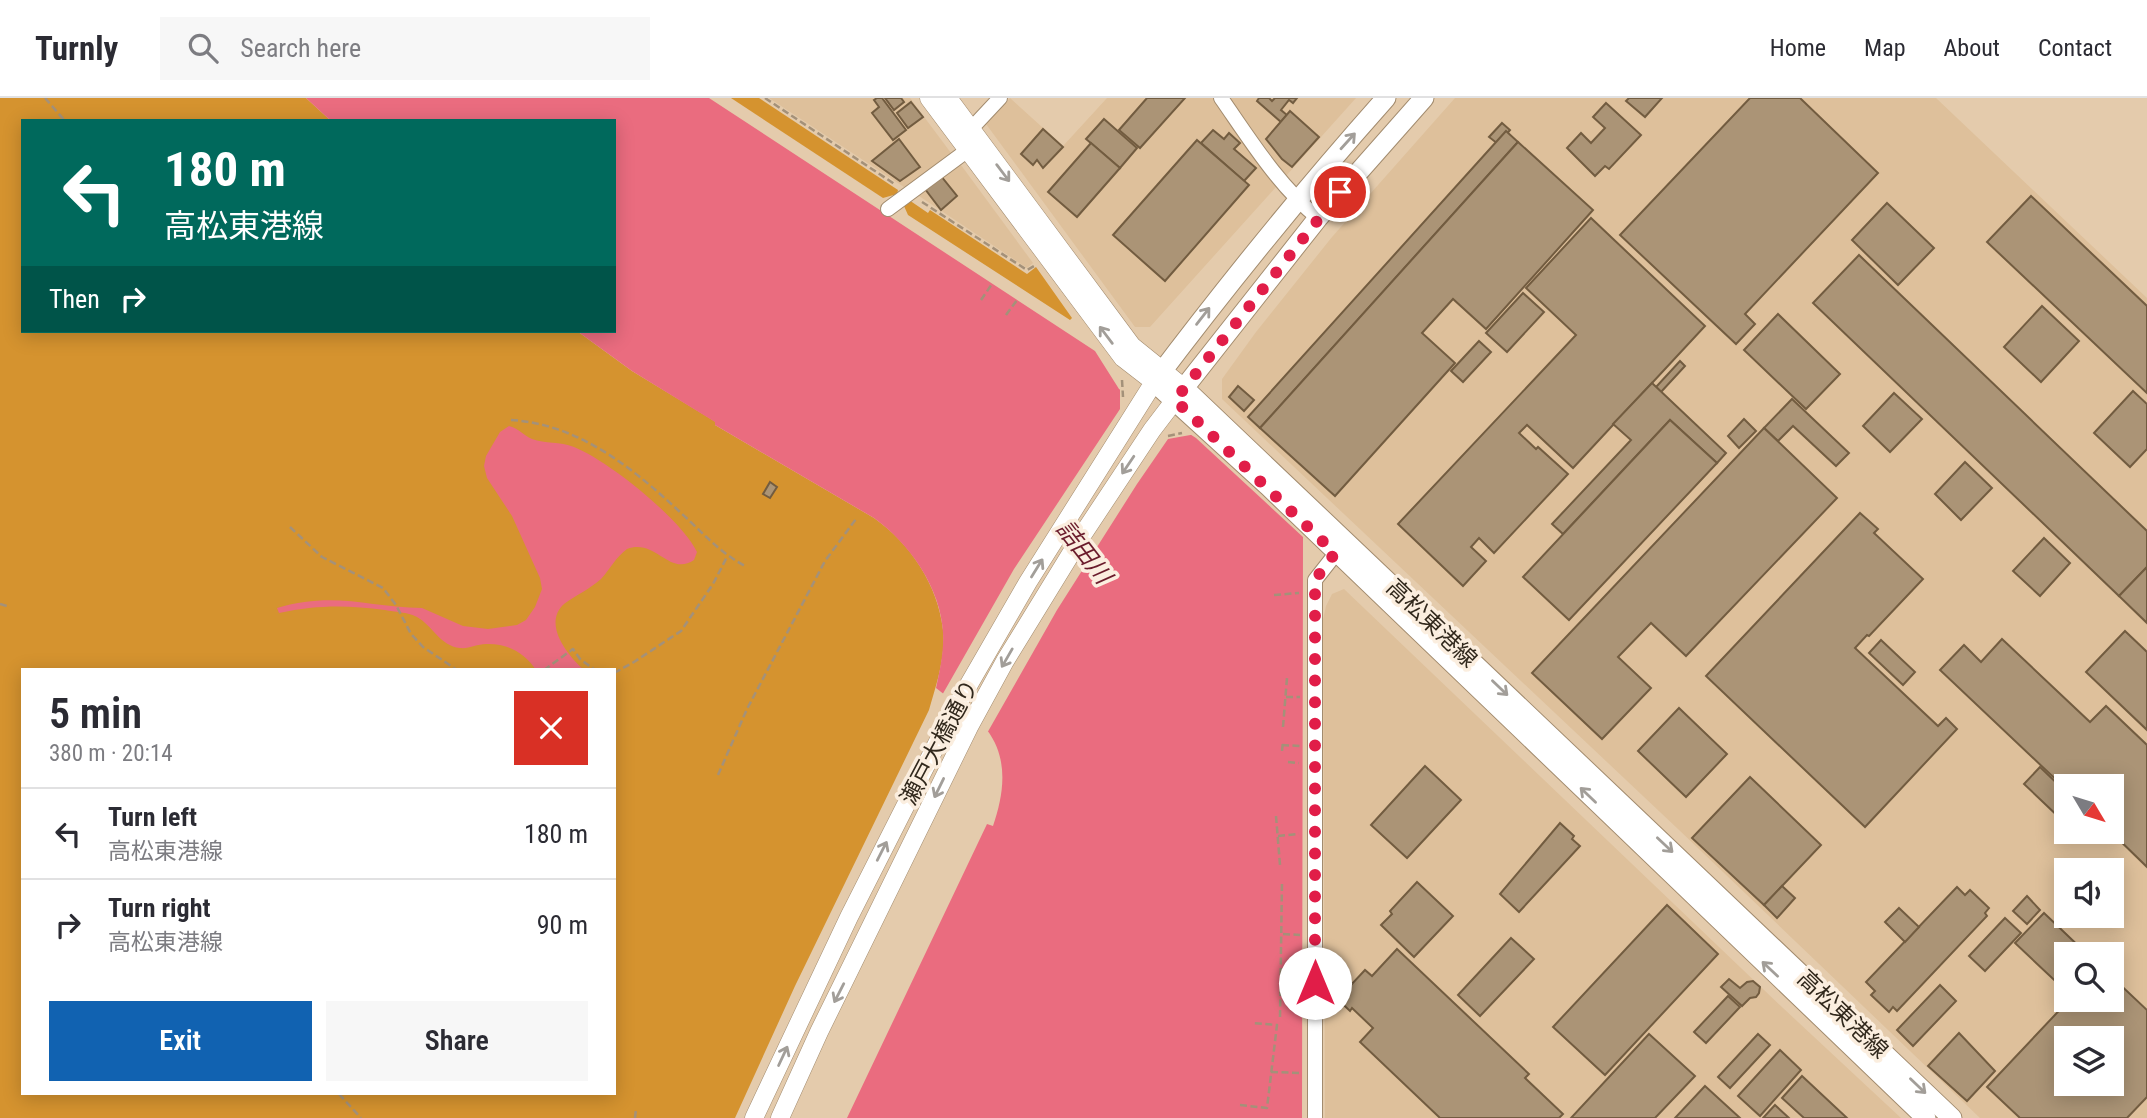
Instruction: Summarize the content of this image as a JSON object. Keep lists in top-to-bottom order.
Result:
{
  "streets": {
    "main road": ["高松東港線"],
    "street": ["瀬戸大橋通り"]
  },
  "crossings": [
    ["高松東港線", "瀬戸大橋通り"]
  ],
  "water": ["詰田川"],
  "north": "bottom right",
  "page": {
    "header": "Turnly",
    "search": "Search here",
    "nav": [
      "Home",
      "Map",
      "About",
      "Contact"
    ],
    "turn": ["180 m", "高松東港線"],
    "then": "Then",
    "heading": ["5 min", "380 m · 20:14"],
    "list": [
      {
        "name": "Turn left",
        "note": "高松東港線",
        "value": "180 m"
      },
      {
        "name": "Turn right",
        "note": "高松東港線",
        "value": "90 m"
      }
    ],
    "buttons": ["Exit", "Share"]
  }
}
